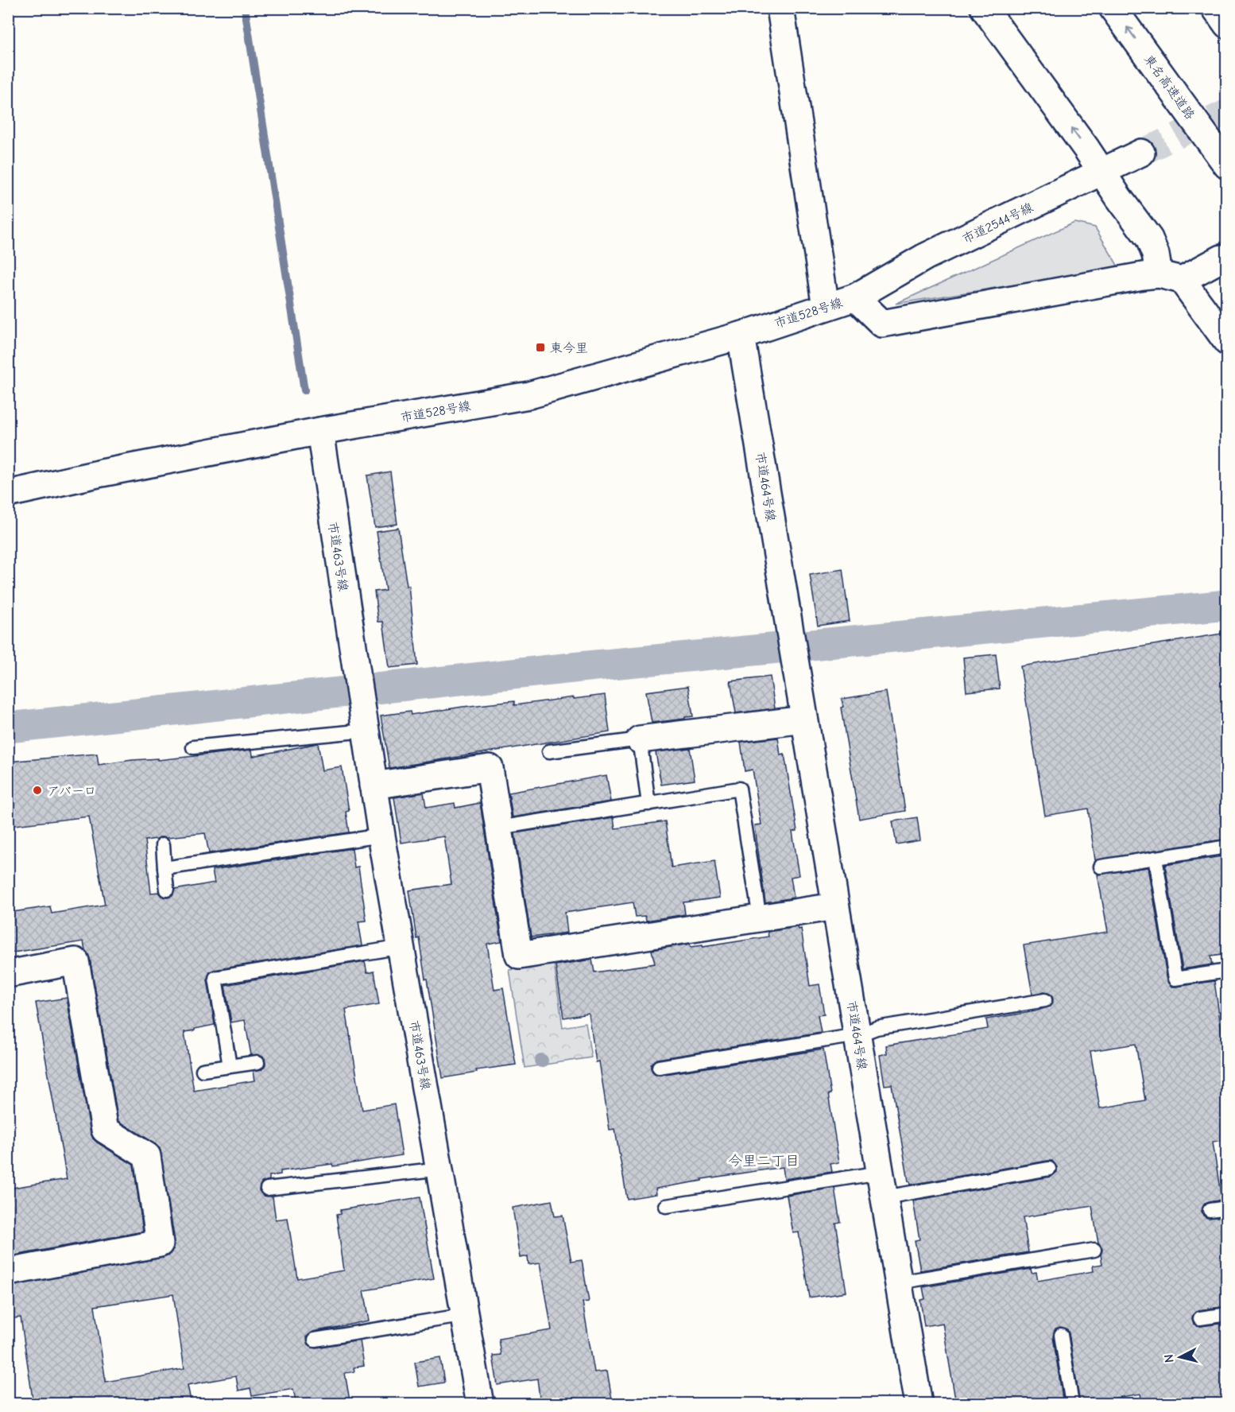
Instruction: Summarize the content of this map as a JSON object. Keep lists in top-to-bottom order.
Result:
{
  "streets": {
    "main road": [
      "東名高速道路",
      "市道2544号線",
      "市道528号線",
      "市道464号線",
      "市道463号線"
    ]
  },
  "crossings": [
    ["市道2544号線", "市道528号線"],
    ["市道528号線", "市道464号線"],
    ["市道528号線", "市道463号線"]
  ],
  "districts": ["今里二丁目"],
  "places": {
    "transit": ["東今里"],
    "other": ["アバーロ"]
  },
  "north": "left"
}
